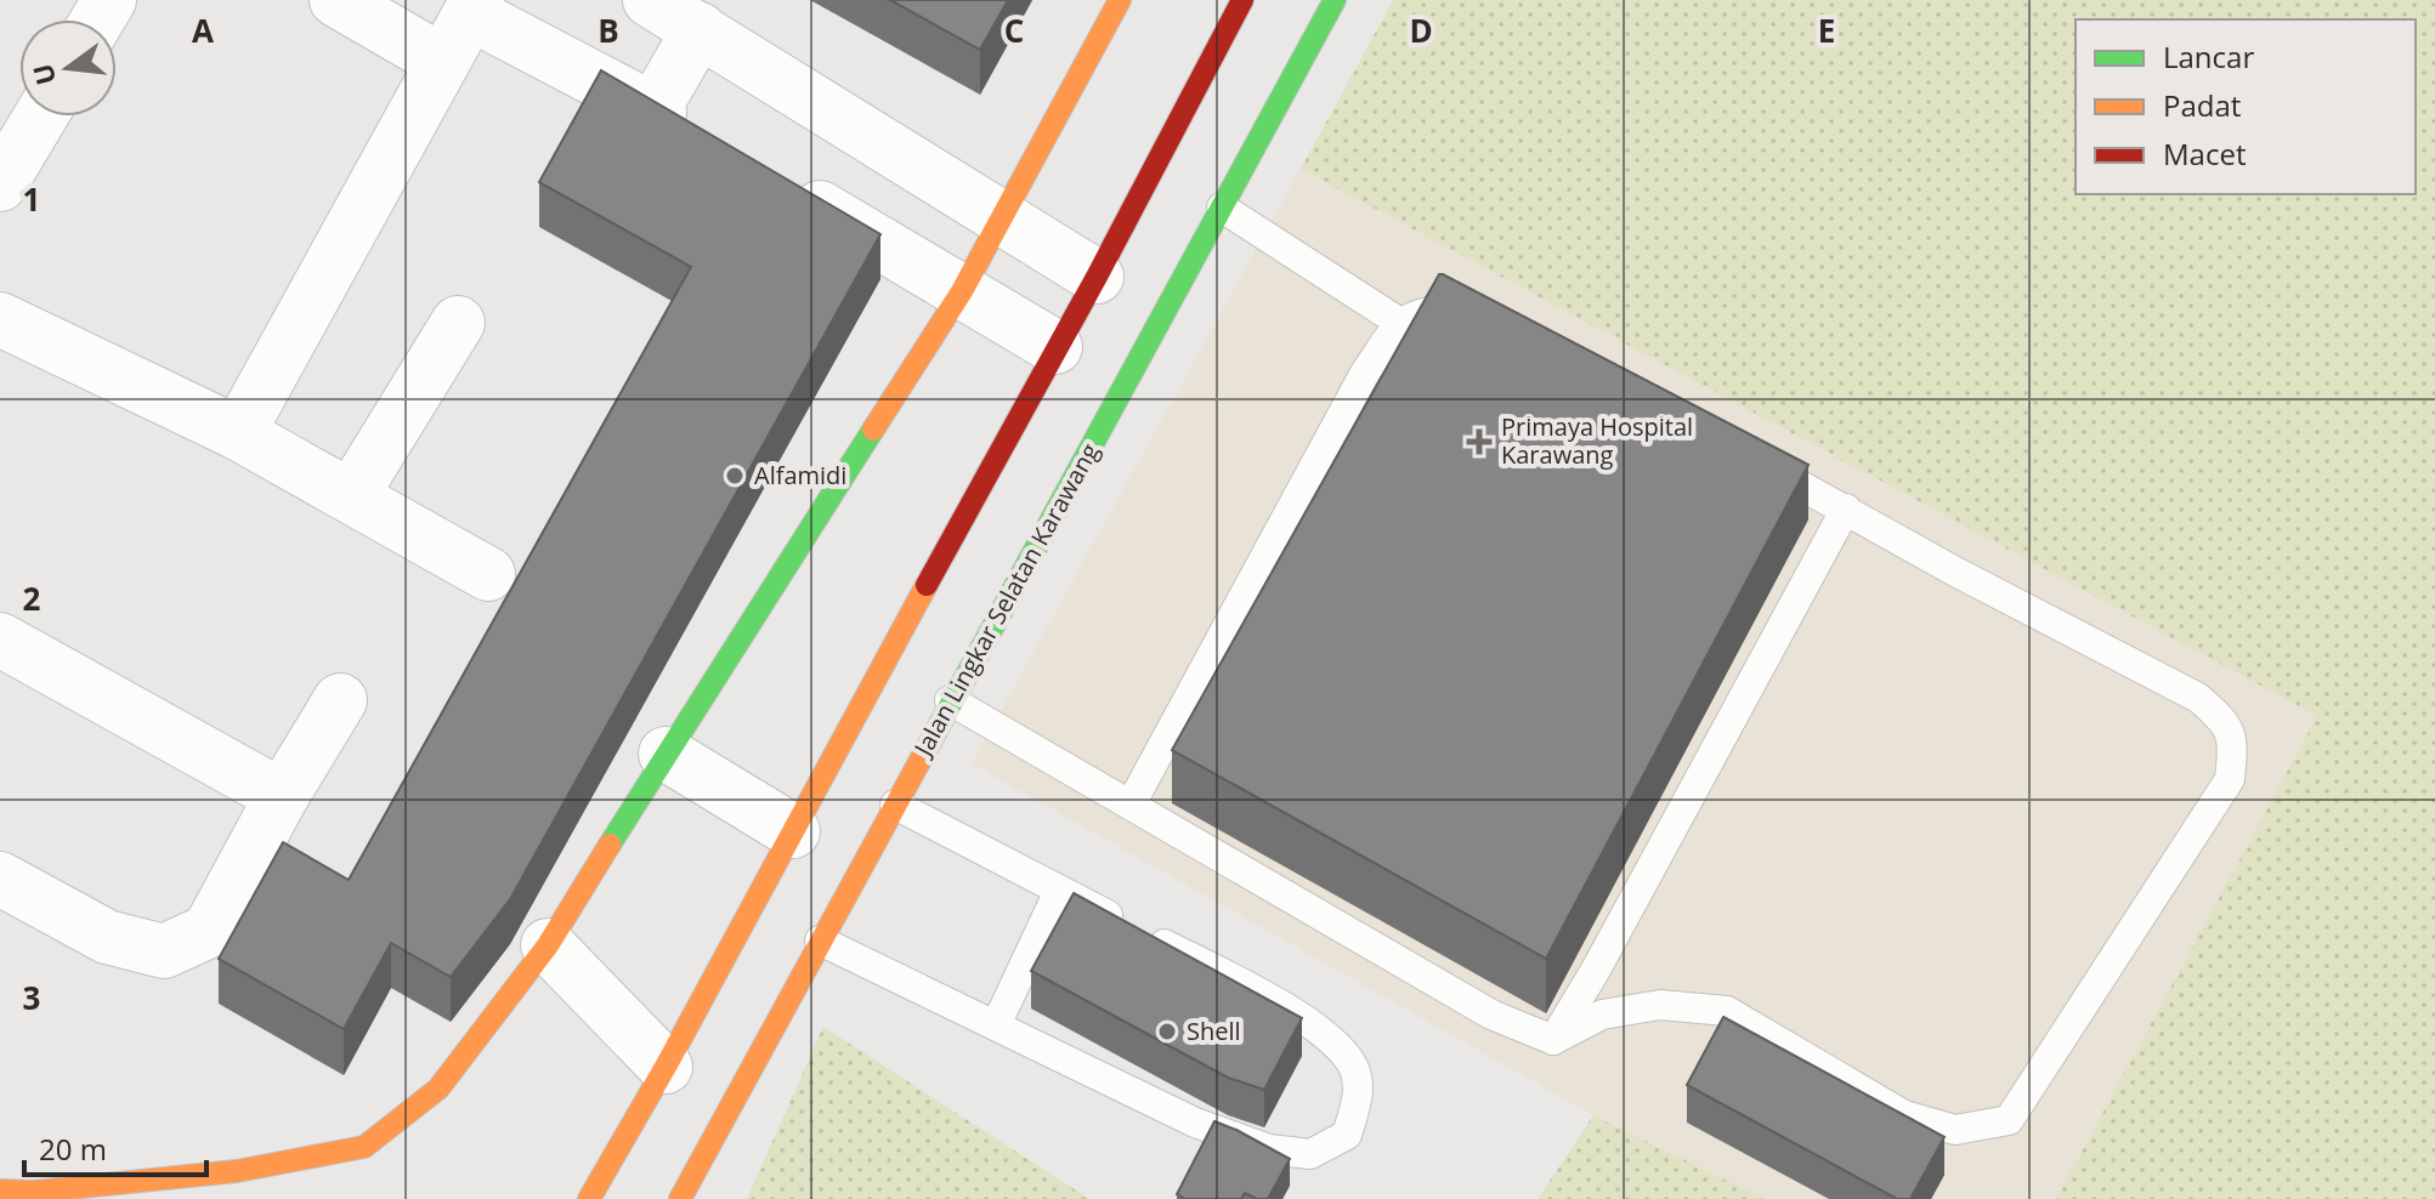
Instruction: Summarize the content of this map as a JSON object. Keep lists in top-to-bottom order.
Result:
{
  "streets": {
    "main road": ["Jalan Lingkar Selatan Karawang"]
  },
  "places": {
    "health": ["Primaya Hospital Karawang"],
    "other": ["Alfamidi", "Shell"]
  },
  "legend": ["Lancar", "Padat", "Macet"],
  "scale_bar": "20 m",
  "north": "left",
  "grid": {
    "columns": [
      "A",
      "B",
      "C",
      "D",
      "E"
    ],
    "rows": ["1", "2", "3"]
  }
}
